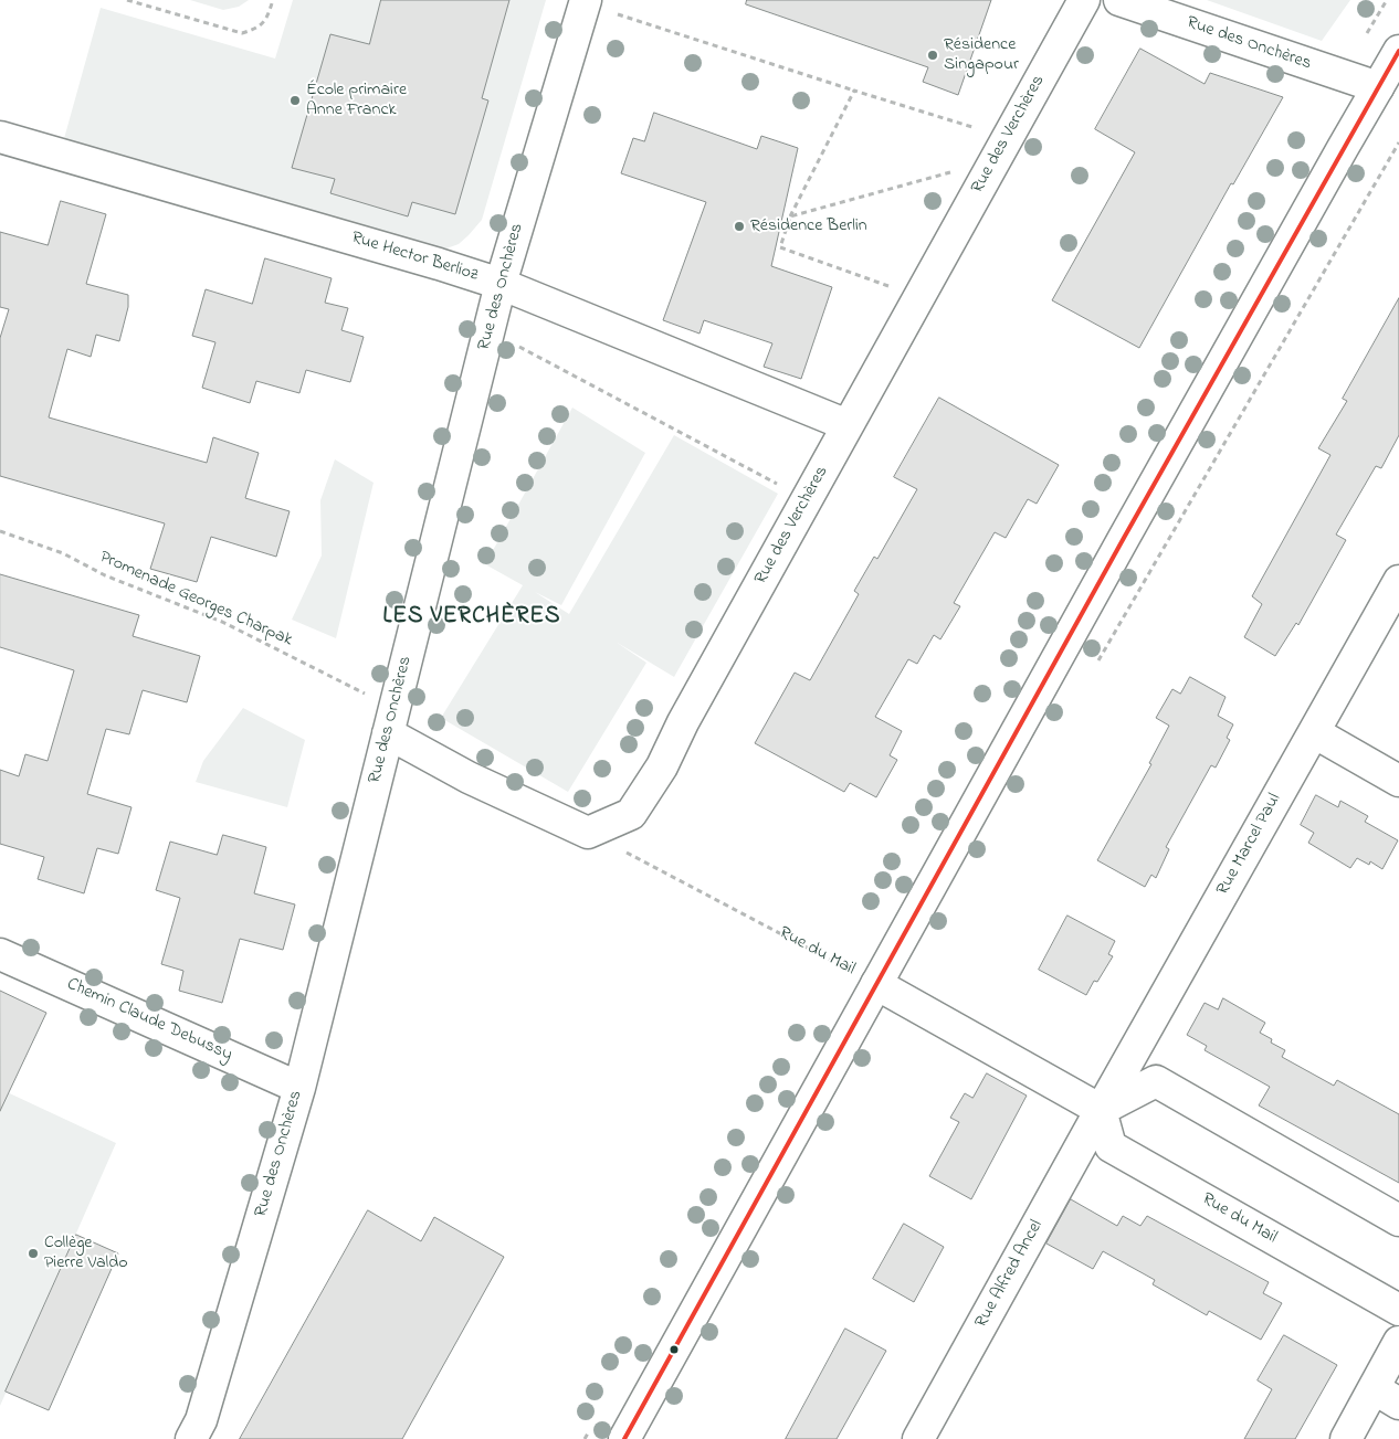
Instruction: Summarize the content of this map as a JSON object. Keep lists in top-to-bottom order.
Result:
{
  "streets": {
    "street": [
      "Rue des Onchères",
      "Rue des Verchères",
      "Rue Hector Berlioz",
      "Rue Marcel Paul",
      "Rue du Mail",
      "Chemin Claude Debussy",
      "Rue Alfred Ancel"
    ],
    "path": ["Promenade Georges Charpak"]
  },
  "crossings": [
    ["Rue des Onchères", "Rue Hector Berlioz"],
    ["Rue des Onchères", "Promenade Georges Charpak"],
    ["Rue des Onchères", "Chemin Claude Debussy"],
    ["Rue des Verchères", "Rue Hector Berlioz"],
    ["Rue des Verchères", "Rue du Mail"],
    ["Rue Marcel Paul", "Rue du Mail"],
    ["Rue Marcel Paul", "Rue Alfred Ancel"],
    ["Rue du Mail", "Rue Alfred Ancel"]
  ],
  "districts": ["LES VERCHÈRES"],
  "places": [
    "Résidence Singapour",
    "École primaire Anne Franck",
    "Résidence Berlin",
    "Collège Pierre Valdo"
  ]
}
